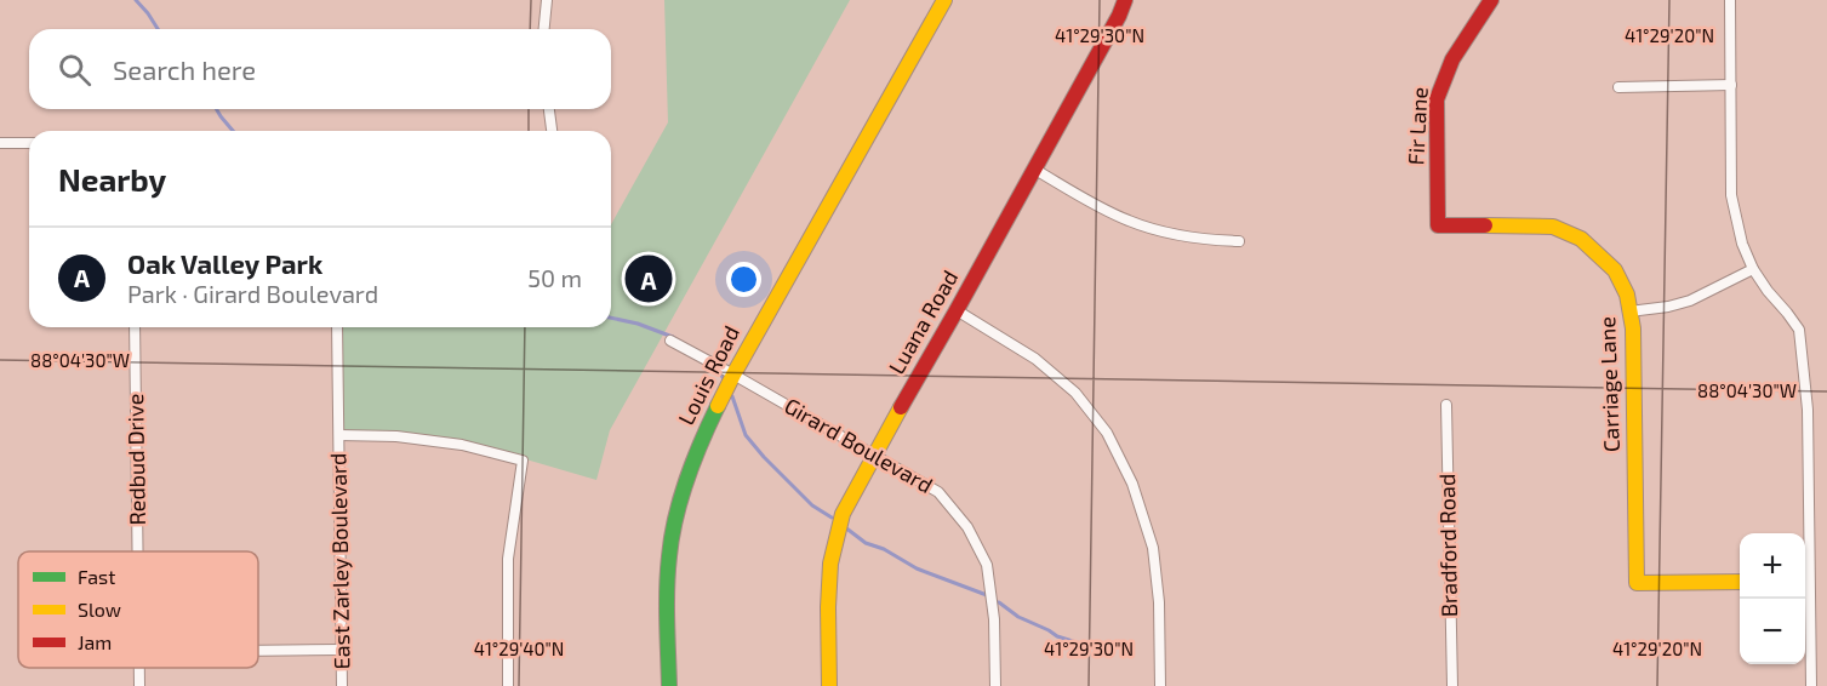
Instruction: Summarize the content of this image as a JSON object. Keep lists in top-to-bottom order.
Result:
{
  "streets": {
    "street": [
      "Fir Lane",
      "Luana Road",
      "Louis Road",
      "Carriage Lane",
      "Girard Boulevard",
      "Redbud Drive",
      "Bradford Road",
      "East Zarley Boulevard"
    ]
  },
  "crossings": [
    ["Fir Lane", "Carriage Lane"],
    ["Luana Road", "Girard Boulevard"],
    ["Louis Road", "Girard Boulevard"]
  ],
  "legend": ["Fast", "Slow", "Jam"],
  "page": {
    "search": "Search here",
    "heading": "Nearby",
    "list": [
      {
        "mark": "A",
        "name": "Oak Valley Park",
        "note": "Park · Girard Boulevard",
        "value": "50 m"
      }
    ],
    "pins": "A",
    "map_buttons": ["+", "−"]
  },
  "coordinates": [
    "41°29'30\"N",
    "41°29'20\"N",
    "88°04'30\"W",
    "41°29'40\"N"
  ]
}
